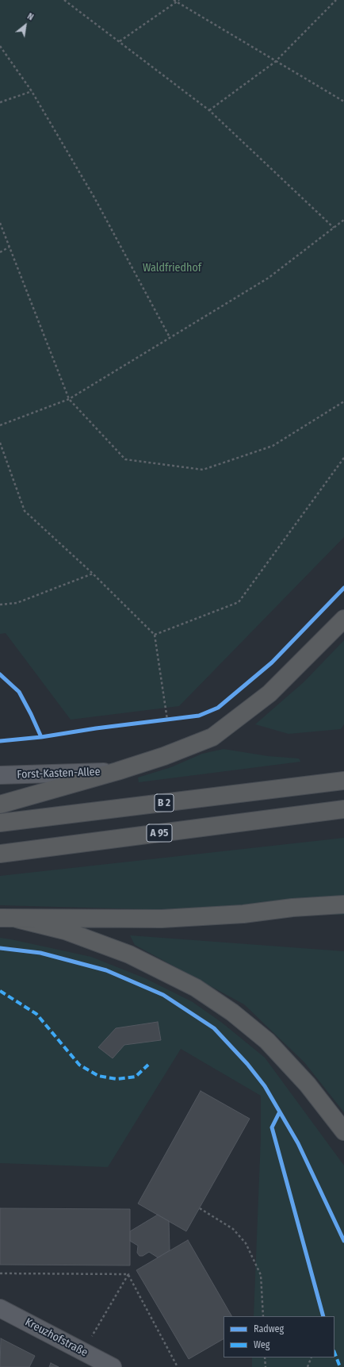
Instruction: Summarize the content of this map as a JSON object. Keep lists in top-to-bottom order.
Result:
{
  "streets": {
    "highway": ["B 2", "A 95"],
    "street": ["Forst-Kasten-Allee", "Kreuzhofstraße"]
  },
  "parks": ["Waldfriedhof"],
  "legend": ["Radweg", "Weg"],
  "north": "top right"
}
